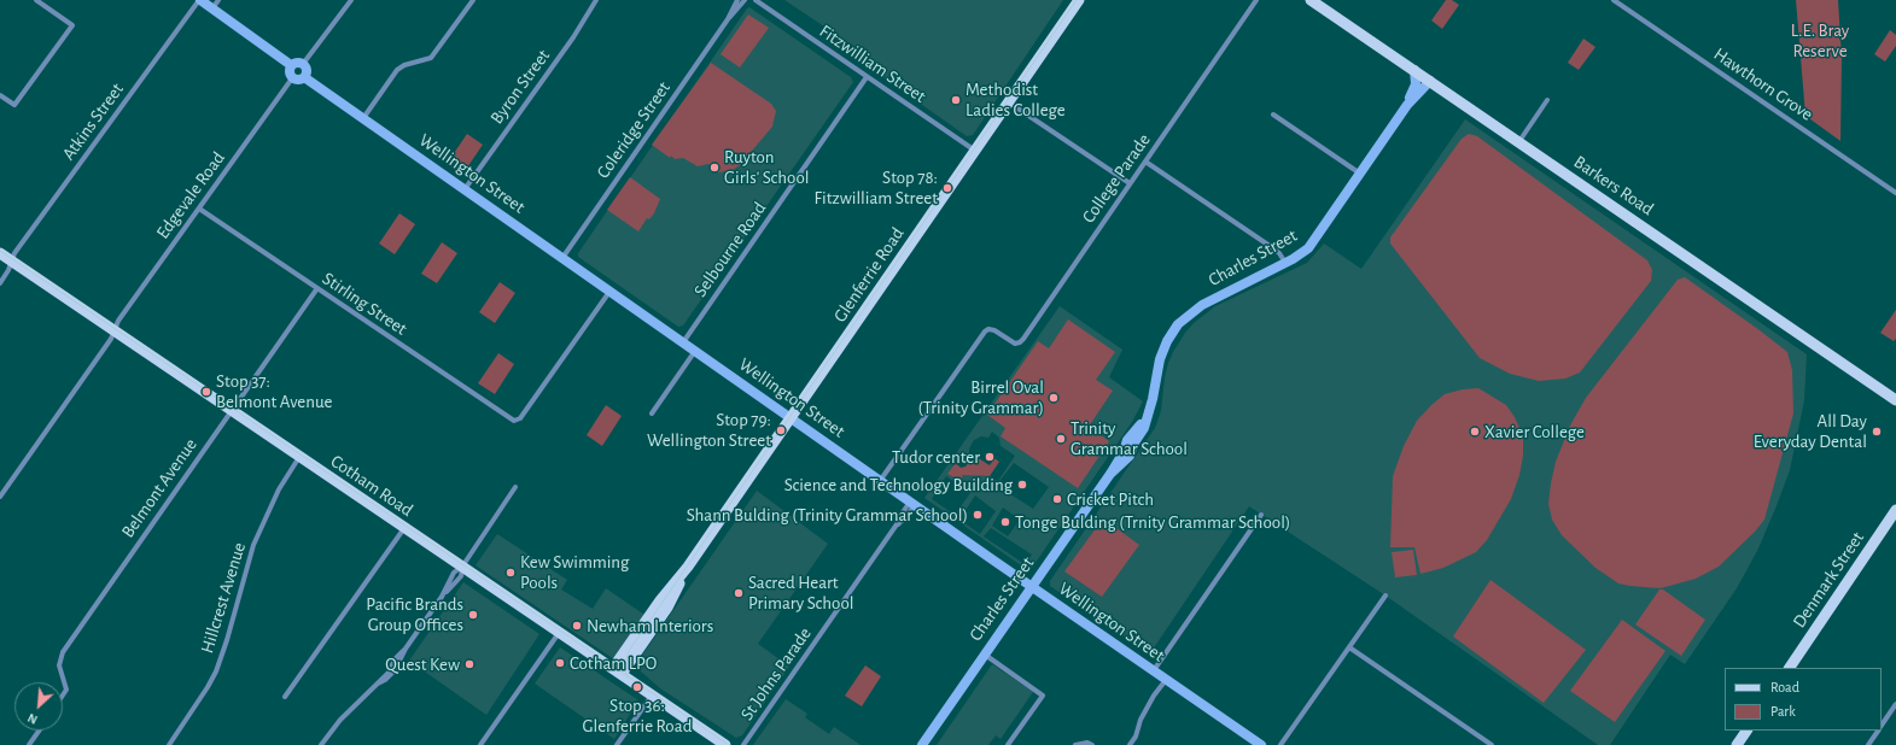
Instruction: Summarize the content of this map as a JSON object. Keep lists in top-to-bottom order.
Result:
{
  "streets": {
    "main road": [
      "Barkers Road",
      "Glenferrie Road",
      "Cotham Road",
      "Denmark Street"
    ],
    "street": [
      "Fitzwilliam Street",
      "Hawthorn Grove",
      "Byron Street",
      "Atkins Street",
      "Coleridge Street",
      "Wellington Street",
      "College Parade",
      "Edgevale Road",
      "Selbourne Road",
      "Charles Street",
      "Stirling Street",
      "Belmont Avenue",
      "Hillcrest Avenue",
      "St Johns Parade"
    ]
  },
  "crossings": [
    ["Fitzwilliam Street", "Selbourne Road"],
    ["Fitzwilliam Street", "Glenferrie Road"],
    ["Byron Street", "Wellington Street"],
    ["Atkins Street", "Cotham Road"],
    ["Coleridge Street", "Wellington Street"],
    ["Wellington Street", "College Parade"],
    ["Wellington Street", "Edgevale Road"],
    ["Wellington Street", "Selbourne Road"],
    ["Wellington Street", "Charles Street"],
    ["Wellington Street", "Glenferrie Road"],
    ["Wellington Street", "Stirling Street"],
    ["Wellington Street", "St Johns Parade"],
    ["Barkers Road", "Charles Street"],
    ["Edgevale Road", "Stirling Street"],
    ["Edgevale Road", "Cotham Road"],
    ["Glenferrie Road", "Cotham Road"],
    ["Stirling Street", "Belmont Avenue"],
    ["Cotham Road", "Belmont Avenue"],
    ["Cotham Road", "Hillcrest Avenue"]
  ],
  "parks": ["L.E. Bray Reserve"],
  "places": [
    "Methodist Ladies College",
    "Ruyton Girls' School",
    "Stop 78: Fitzwilliam Street",
    "Stop 37: Belmont Avenue",
    "Birrel Oval (Trinity Grammar)",
    "Stop 79: Wellington Street",
    "Xavier College",
    "All Day Everyday Dental",
    "Trinity Grammar School",
    "Tudor center",
    "Science and Technology Building",
    "Cricket Pitch",
    "Shann Bulding (Trinity Grammar School)",
    "Tonge Bulding (Trnity Grammar School)",
    "Kew Swimming Pools",
    "Sacred Heart Primary School",
    "Pacific Brands Group Offices",
    "Newham Interiors",
    "Cotham LPO",
    "Quest Kew",
    "Stop 36: Glenferrie Road"
  ],
  "legend": ["Road", "Park"],
  "north": "bottom left"
}
